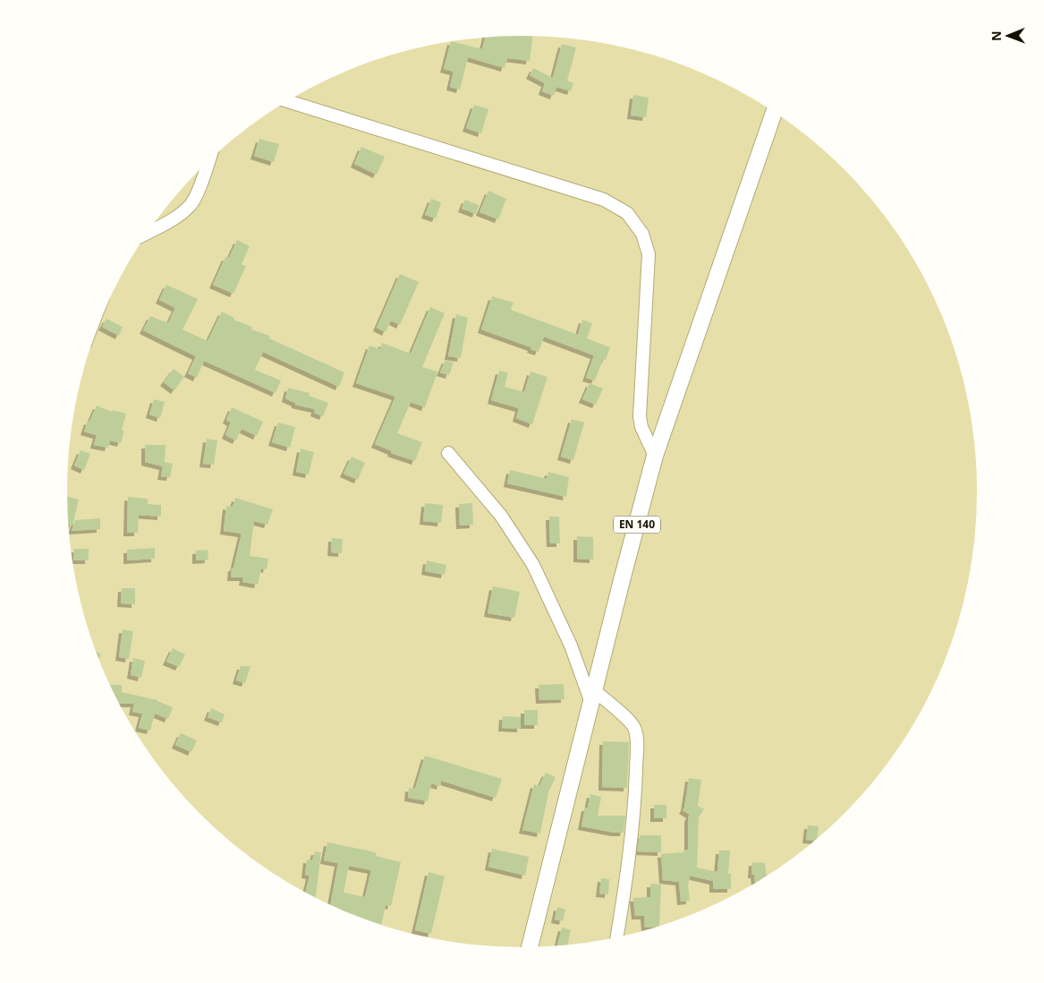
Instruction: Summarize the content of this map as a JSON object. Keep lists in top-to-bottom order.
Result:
{
  "streets": {
    "main road": ["EN 140"]
  },
  "north": "left"
}
